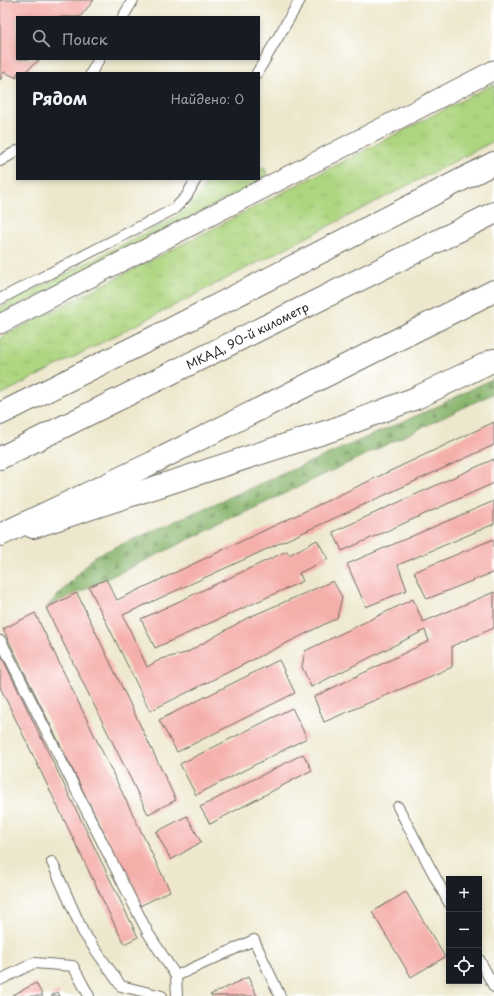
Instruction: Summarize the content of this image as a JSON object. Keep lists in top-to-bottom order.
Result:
{
  "streets": {
    "main road": ["МКАД, 90-й километр"]
  },
  "page": {
    "search": "Поиск",
    "heading": ["Рядом", "Найдено: 0"],
    "map_buttons": ["+", "−"]
  }
}
